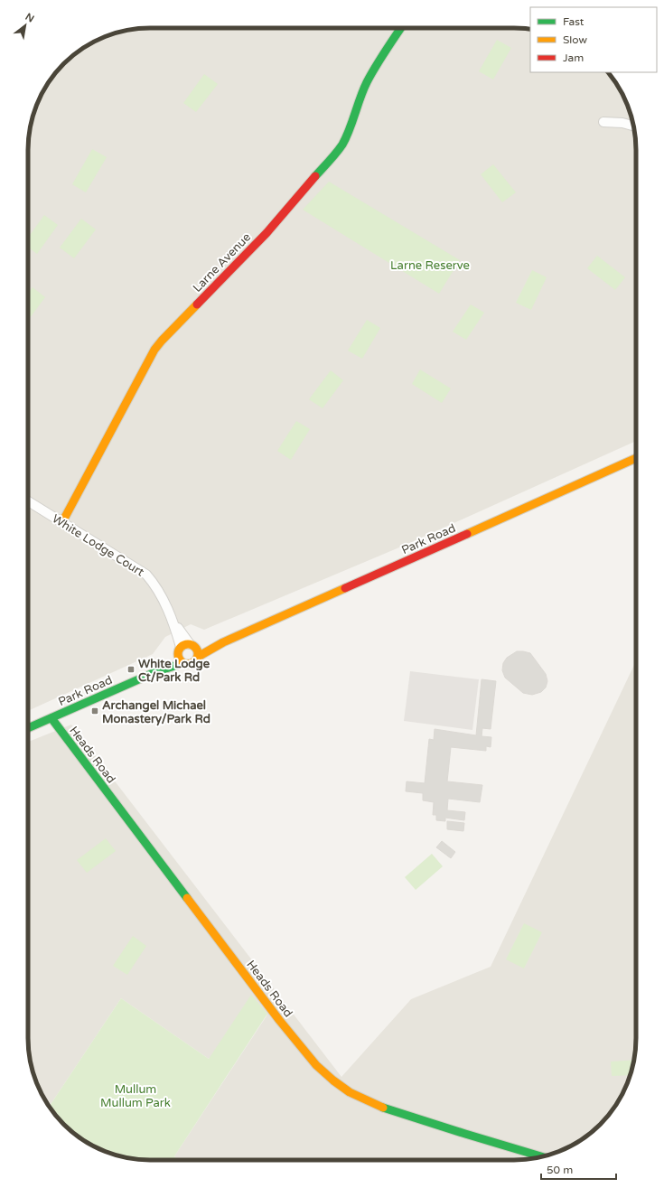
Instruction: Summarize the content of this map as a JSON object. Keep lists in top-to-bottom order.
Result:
{
  "streets": {
    "street": [
      "Larne Avenue",
      "Park Road",
      "White Lodge Court",
      "Heads Road"
    ]
  },
  "crossings": [
    ["Larne Avenue", "White Lodge Court"],
    ["Park Road", "White Lodge Court"],
    ["Park Road", "Heads Road"]
  ],
  "parks": ["Larne Reserve", "Mullum Mullum Park"],
  "places": {
    "transit": ["White Lodge Ct/Park Rd", "Archangel Michael Monastery/Park Rd"]
  },
  "legend": ["Fast", "Slow", "Jam"],
  "scale_bar": "50 m",
  "north": "top right"
}
